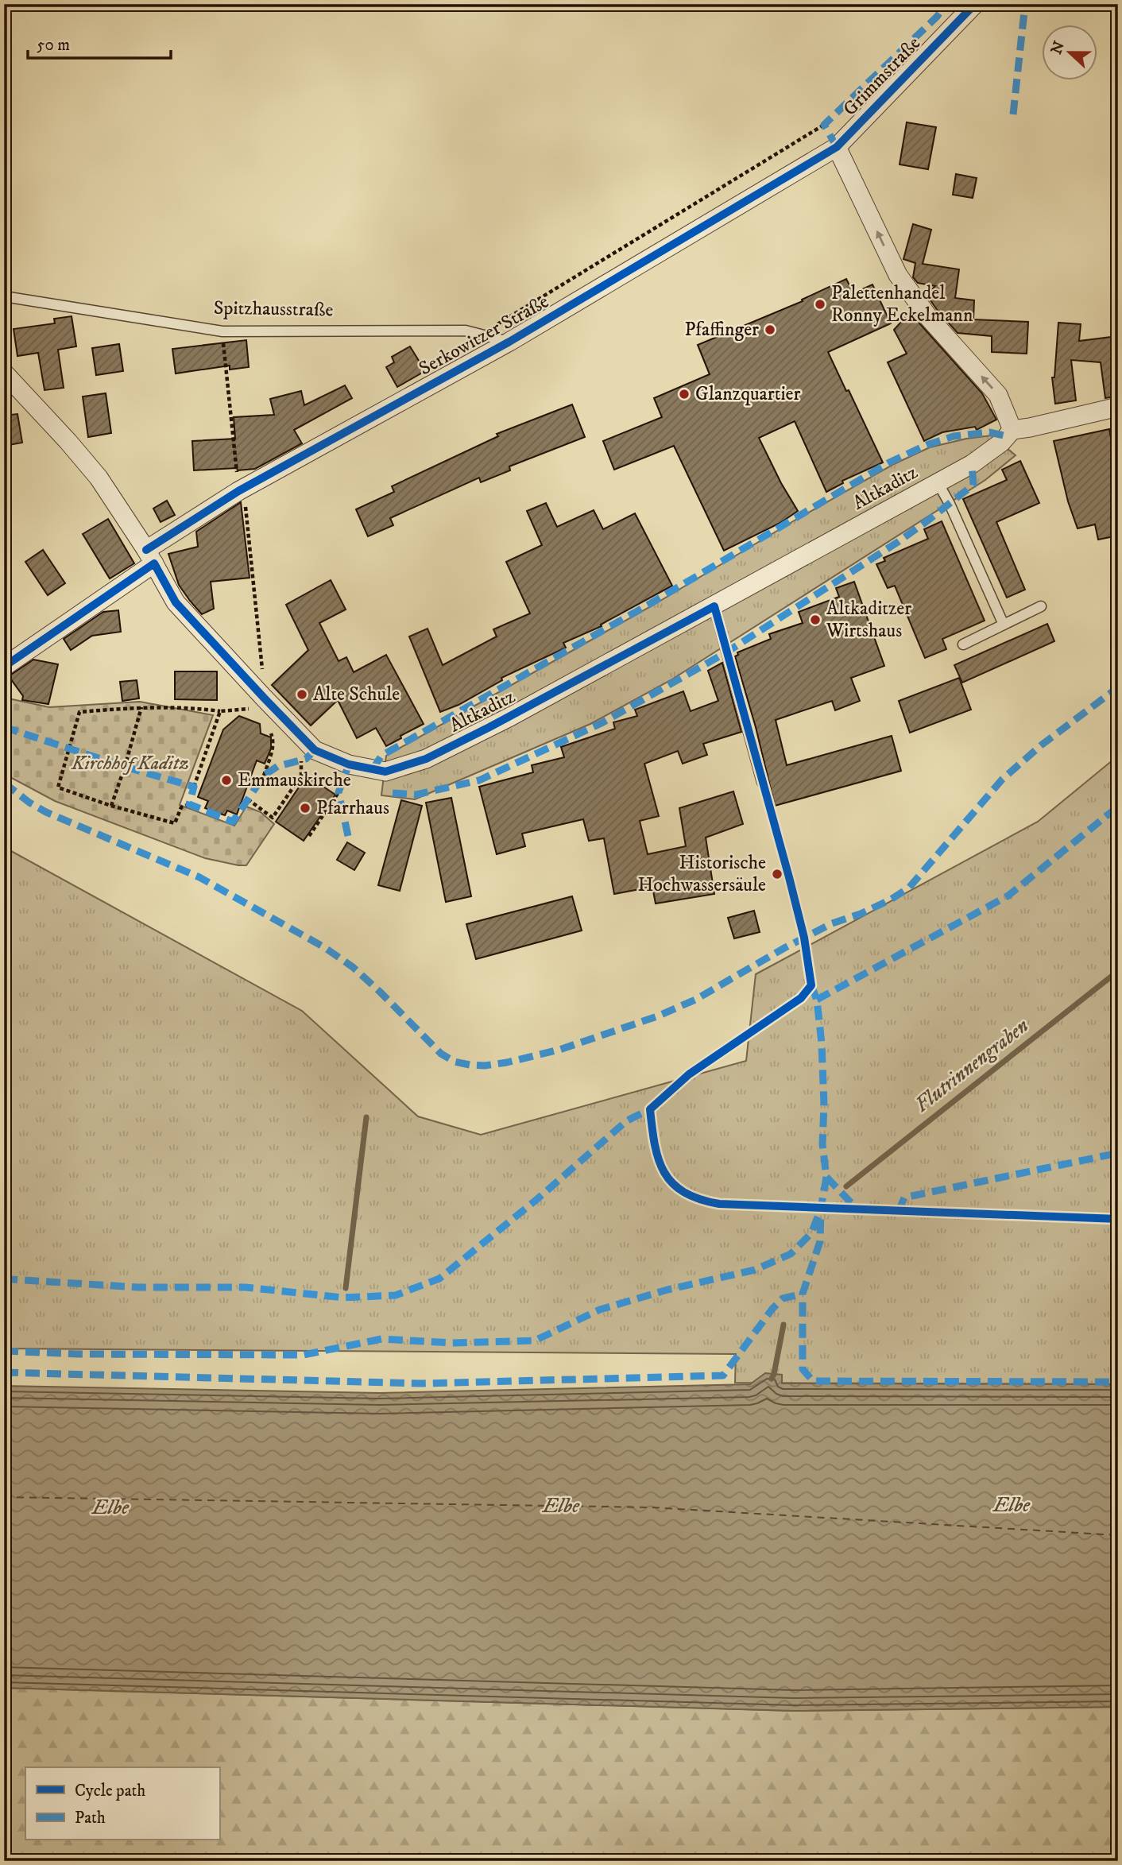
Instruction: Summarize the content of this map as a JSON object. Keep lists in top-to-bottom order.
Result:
{
  "streets": {
    "street": ["Grimmstraße", "Serkowitzer Straße", "Altkaditz"],
    "lane": ["Spitzhausstraße"]
  },
  "crossings": [
    ["Grimmstraße", "Serkowitzer Straße"],
    ["Spitzhausstraße", "Serkowitzer Straße"],
    ["Serkowitzer Straße", "Altkaditz"]
  ],
  "water": ["Flutrinnengraben", "Elbe"],
  "parks": ["Kirchhof Kaditz"],
  "places": [
    "Palettenhandel Ronny Eckelmann",
    "Pfaffinger",
    "Glanzquartier",
    "Altkaditzer Wirtshaus",
    "Alte Schule",
    "Emmauskirche",
    "Pfarrhaus",
    "Historische Hochwassersäule"
  ],
  "legend": ["Cycle path", "Path"],
  "scale_bar": "50 m",
  "north": "left"
}
